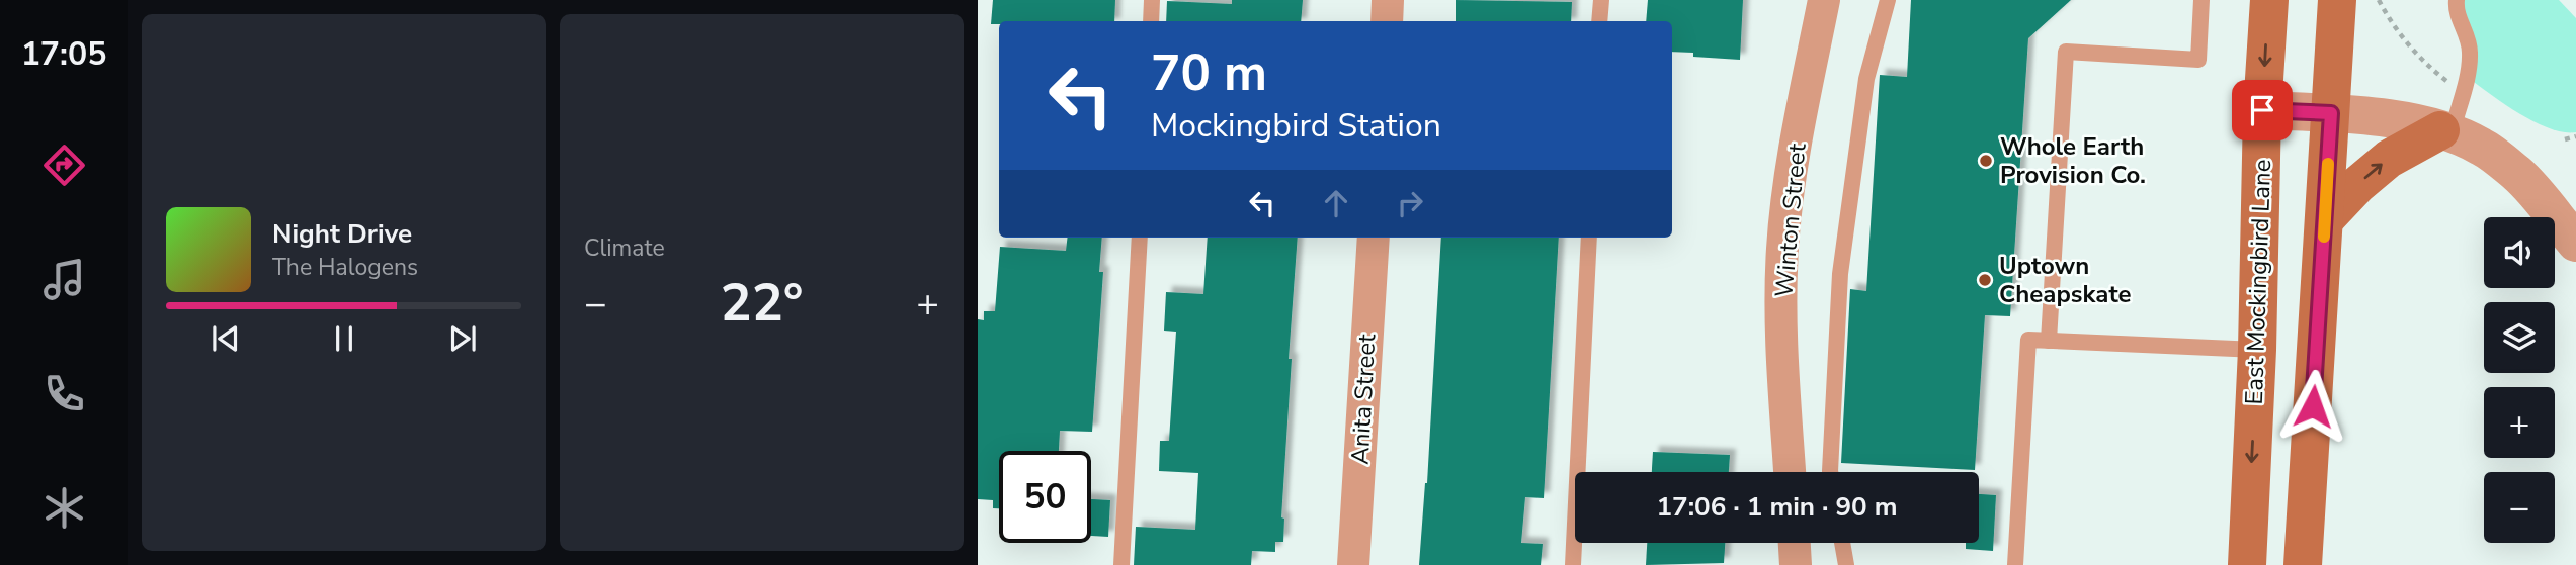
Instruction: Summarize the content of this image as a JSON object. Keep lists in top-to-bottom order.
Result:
{
  "streets": {
    "main road": ["East Mockingbird Lane"],
    "street": ["Winton Street", "Anita Street"]
  },
  "places": ["Whole Earth Provision Co.", "Uptown Cheapskate"],
  "page": {
    "tabs": "17:05",
    "tile": "Climate",
    "turn": ["70 m", "Mockingbird Station"],
    "song": ["Night Drive", "The Halogens"],
    "map_buttons": ["+", "−"],
    "heat": ["−", "22°", "+"],
    "limit": "50",
    "trip": "17:06 · 1 min · 90 m"
  }
}
